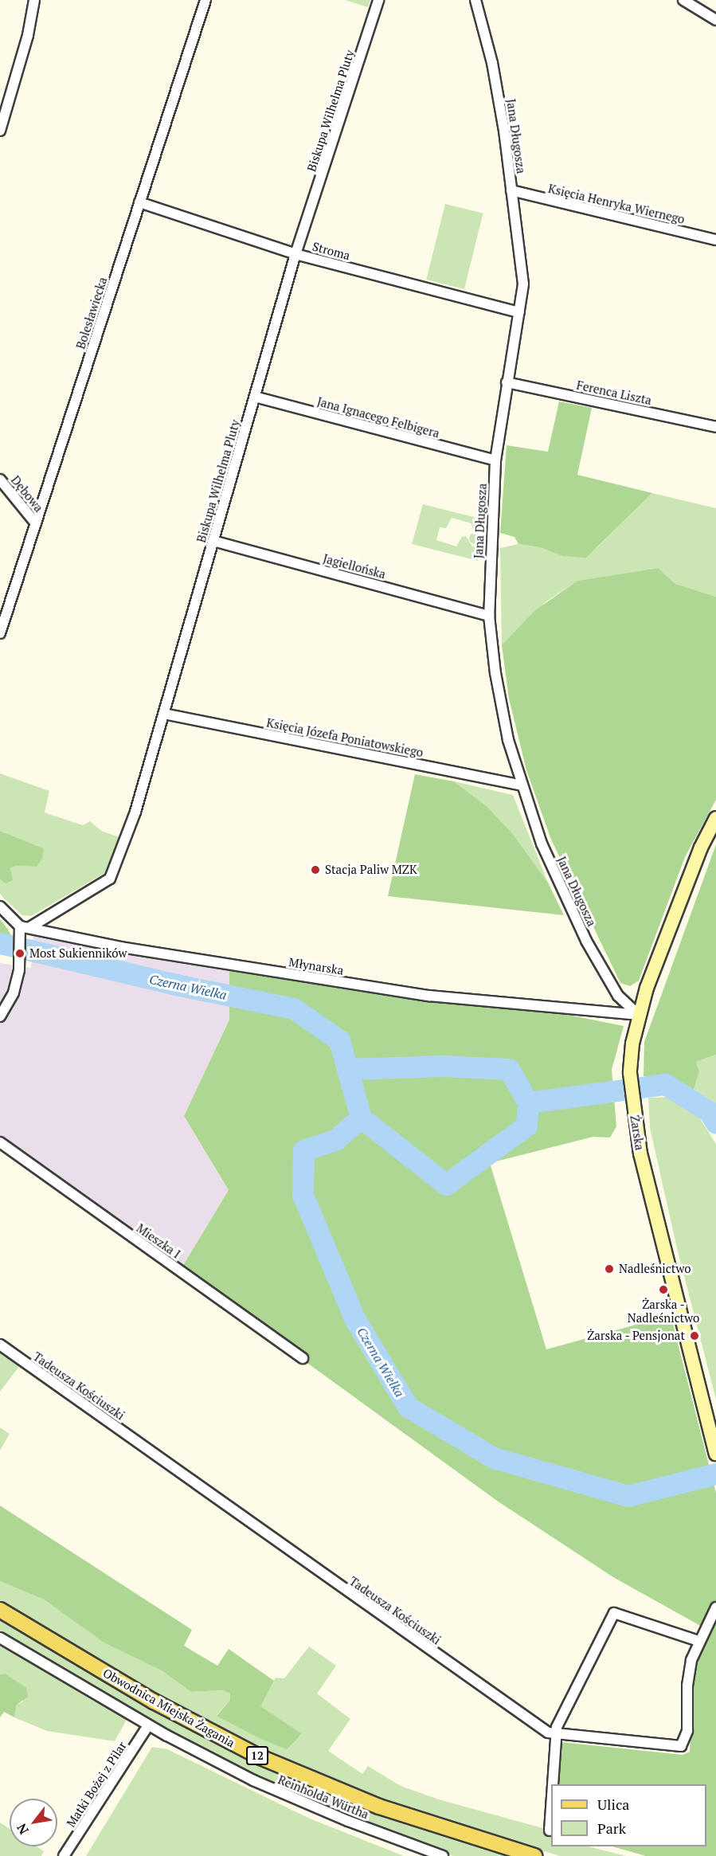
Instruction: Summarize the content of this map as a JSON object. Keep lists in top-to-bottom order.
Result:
{
  "streets": {
    "main road": ["Obwodnica Miejska Żagania", "12"],
    "street": [
      "Biskupa Wilhelma Pluty",
      "Jana Długosza",
      "Księcia Henryka Wiernego",
      "Stroma",
      "Bolesławiecka",
      "Ferenca Liszta",
      "Jana Ignacego Felbigera",
      "Dębowa",
      "Jagiellońska",
      "Księcia Józefa Poniatowskiego",
      "Młynarska",
      "Żarska",
      "Mieszka I",
      "Tadeusza Kościuszki",
      "Matki Bożej z Pilar",
      "Reinholda Würtha"
    ]
  },
  "crossings": [
    ["Biskupa Wilhelma Pluty", "Stroma"],
    ["Biskupa Wilhelma Pluty", "Jana Ignacego Felbigera"],
    ["Biskupa Wilhelma Pluty", "Jagiellońska"],
    ["Biskupa Wilhelma Pluty", "Księcia Józefa Poniatowskiego"],
    ["Biskupa Wilhelma Pluty", "Młynarska"],
    ["Jana Długosza", "Księcia Henryka Wiernego"],
    ["Jana Długosza", "Stroma"],
    ["Jana Długosza", "Ferenca Liszta"],
    ["Jana Długosza", "Jana Ignacego Felbigera"],
    ["Jana Długosza", "Jagiellońska"],
    ["Jana Długosza", "Księcia Józefa Poniatowskiego"],
    ["Jana Długosza", "Młynarska"],
    ["Jana Długosza", "Żarska"],
    ["Stroma", "Bolesławiecka"],
    ["Bolesławiecka", "Dębowa"],
    ["Młynarska", "Żarska"],
    ["Matki Bożej z Pilar", "Reinholda Würtha"]
  ],
  "water": ["Czerna Wielka"],
  "places": [
    "Stacja Paliw MZK",
    "Most Sukienników",
    "Nadleśnictwo",
    "Żarska - Nadleśnictwo",
    "Żarska - Pensjonat"
  ],
  "legend": ["Ulica", "Park"],
  "north": "bottom left"
}
